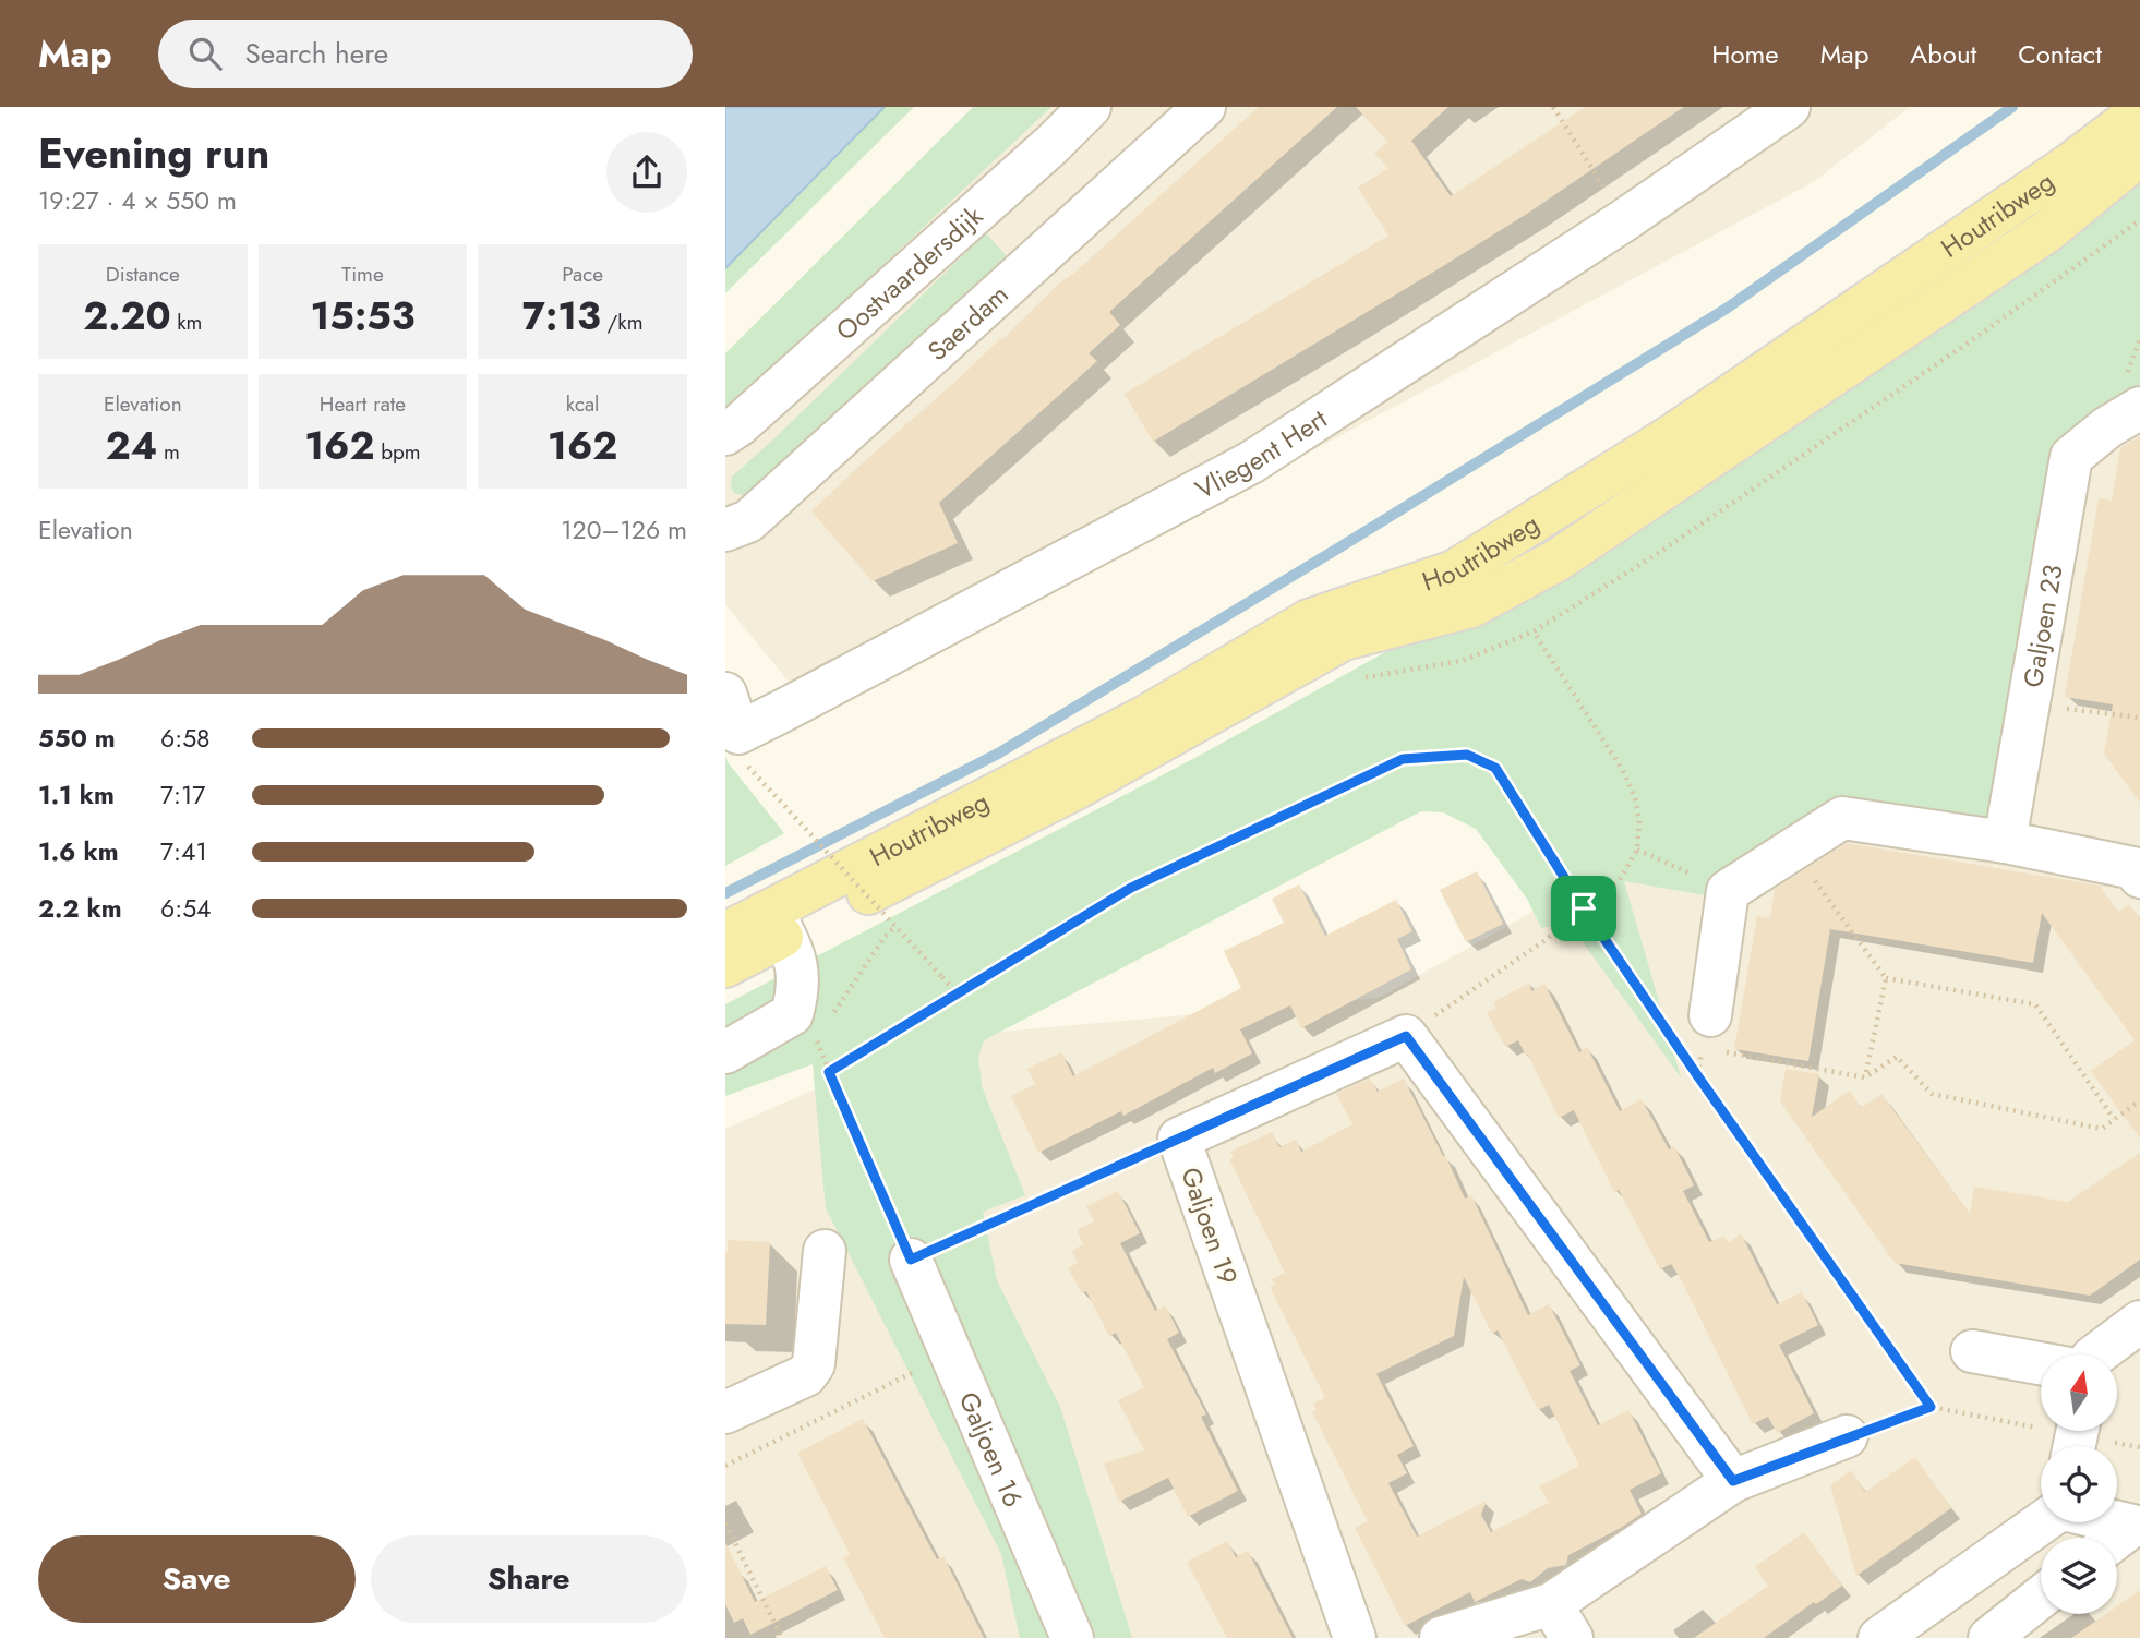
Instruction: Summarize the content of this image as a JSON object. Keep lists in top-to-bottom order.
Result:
{
  "streets": {
    "main road": ["Houtribweg"],
    "street": [
      "Oostvaardersdijk",
      "Saerdam",
      "Vliegent Hert",
      "Galjoen 23",
      "Galjoen 19",
      "Galjoen 16"
    ]
  },
  "north": "top",
  "page": {
    "header": "Map",
    "search": "Search here",
    "nav": [
      "Home",
      "Map",
      "About",
      "Contact"
    ],
    "heading": ["Evening run", "19:27 · 4 × 550 m"],
    "stats": [
      ["Distance", "2.20 km"],
      ["Time", "15:53"],
      ["Pace", "7:13 /km"],
      ["Elevation", "24 m"],
      ["Heart rate", "162 bpm"],
      ["kcal", "162"]
    ],
    "chart": ["Elevation", "120–126 m"],
    "list": [
      {
        "name": "550 m",
        "note": "6:58"
      },
      {
        "name": "1.1 km",
        "note": "7:17"
      },
      {
        "name": "1.6 km",
        "note": "7:41"
      },
      {
        "name": "2.2 km",
        "note": "6:54"
      }
    ],
    "buttons": ["Save", "Share"]
  }
}
